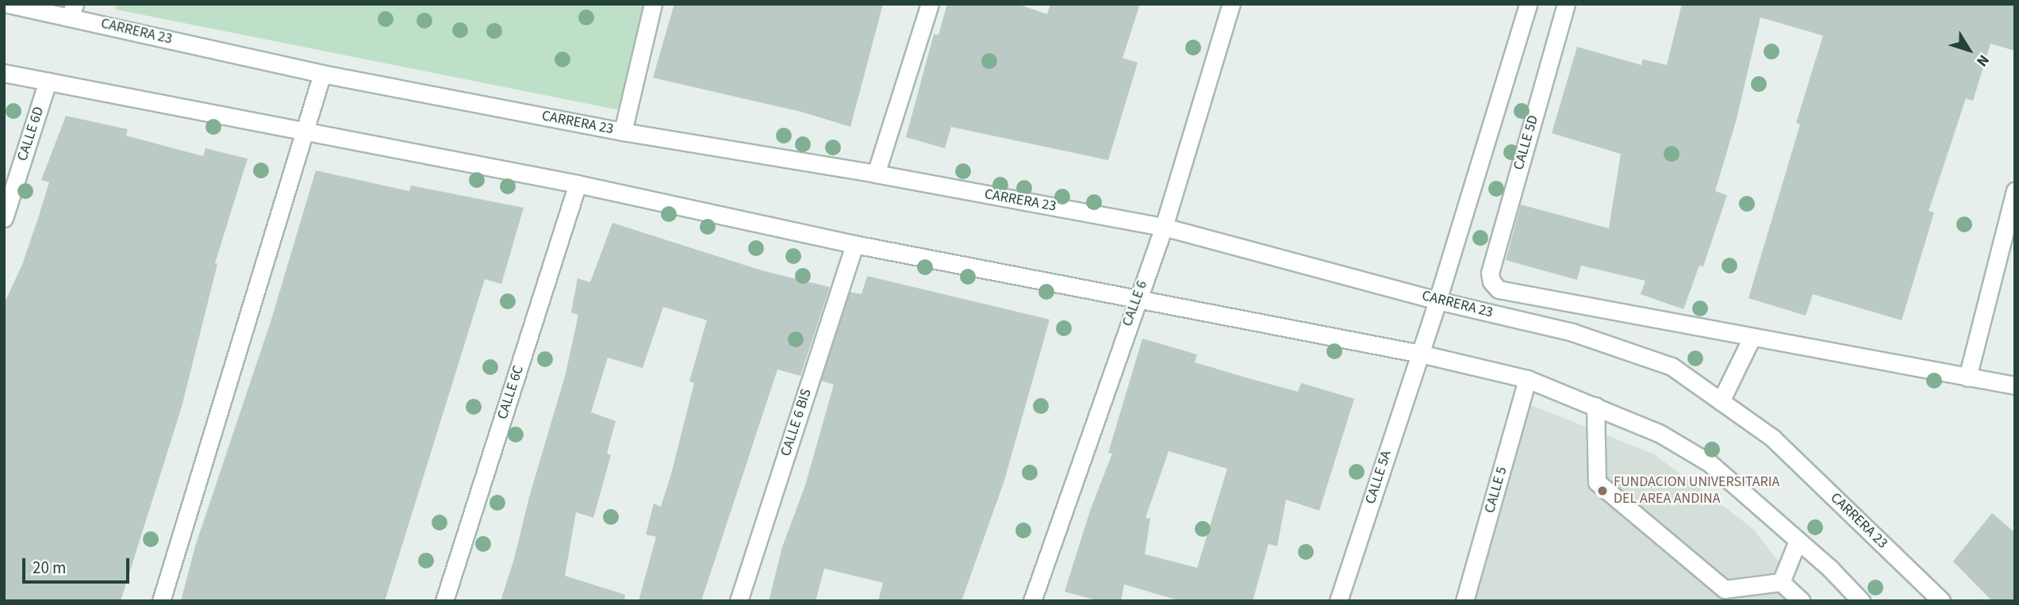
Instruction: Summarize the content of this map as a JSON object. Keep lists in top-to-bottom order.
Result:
{
  "streets": {
    "street": [
      "CARRERA 23",
      "CALLE 6D",
      "CALLE 5D",
      "CALLE 6",
      "CALLE 6C",
      "CALLE 6 BIS",
      "CALLE 5A",
      "CALLE 5"
    ]
  },
  "crossings": [
    ["CARRERA 23", "CALLE 6"],
    ["CARRERA 23", "CALLE 5A"]
  ],
  "places": ["FUNDACION UNIVERSITARIA DEL AREA ANDINA"],
  "scale_bar": "20 m",
  "north": "bottom right"
}
